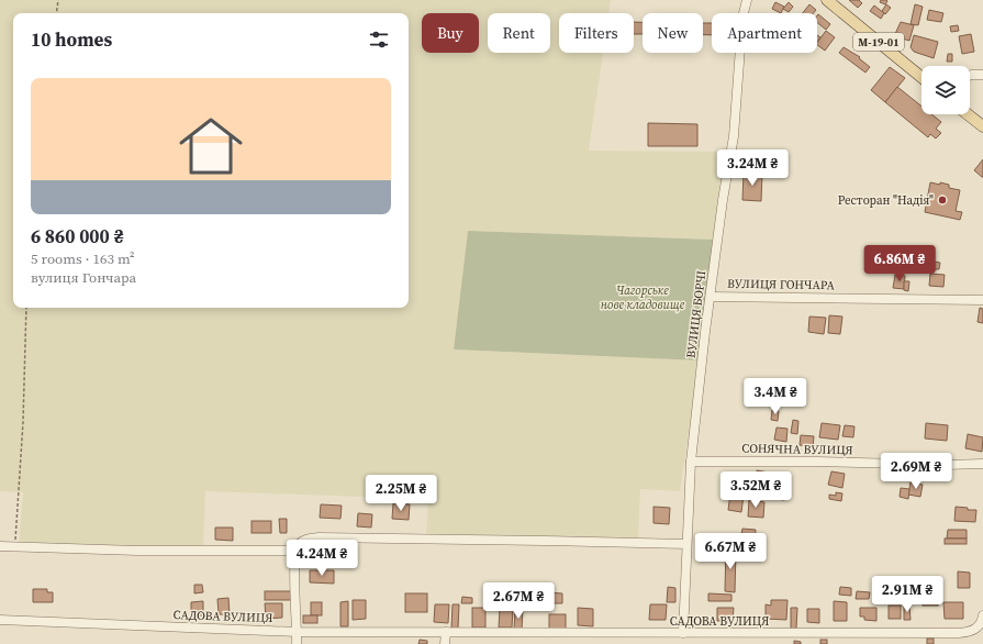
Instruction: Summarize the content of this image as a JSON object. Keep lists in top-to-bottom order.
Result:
{
  "streets": {
    "main road": ["М-19-01"],
    "street": [
      "ВУЛИЦЯ ГОНЧАРА",
      "ВУЛИЦЯ БОРЧІ",
      "СОНЯЧНА ВУЛИЦЯ",
      "САДОВА ВУЛИЦЯ"
    ]
  },
  "crossings": [
    ["ВУЛИЦЯ ГОНЧАРА", "ВУЛИЦЯ БОРЧІ"],
    ["ВУЛИЦЯ БОРЧІ", "СОНЯЧНА ВУЛИЦЯ"],
    ["ВУЛИЦЯ БОРЧІ", "САДОВА ВУЛИЦЯ"]
  ],
  "parks": ["Чагорське нове кладовище"],
  "places": ["Ресторан \"Надія\""],
  "page": {
    "chip": [
      "Buy",
      "Rent",
      "Filters",
      "New",
      "Apartment"
    ],
    "heading": "10 homes",
    "list": [
      {
        "name": "6 860 000 ₴",
        "note": "5 rooms · 163 m² · вулиця Гончара"
      }
    ],
    "price": [
      "3.24M ₴",
      "6.86M ₴",
      "3.4M ₴",
      "2.69M ₴",
      "3.52M ₴",
      "2.25M ₴",
      "6.67M ₴",
      "4.24M ₴",
      "2.91M ₴",
      "2.67M ₴"
    ]
  }
}
